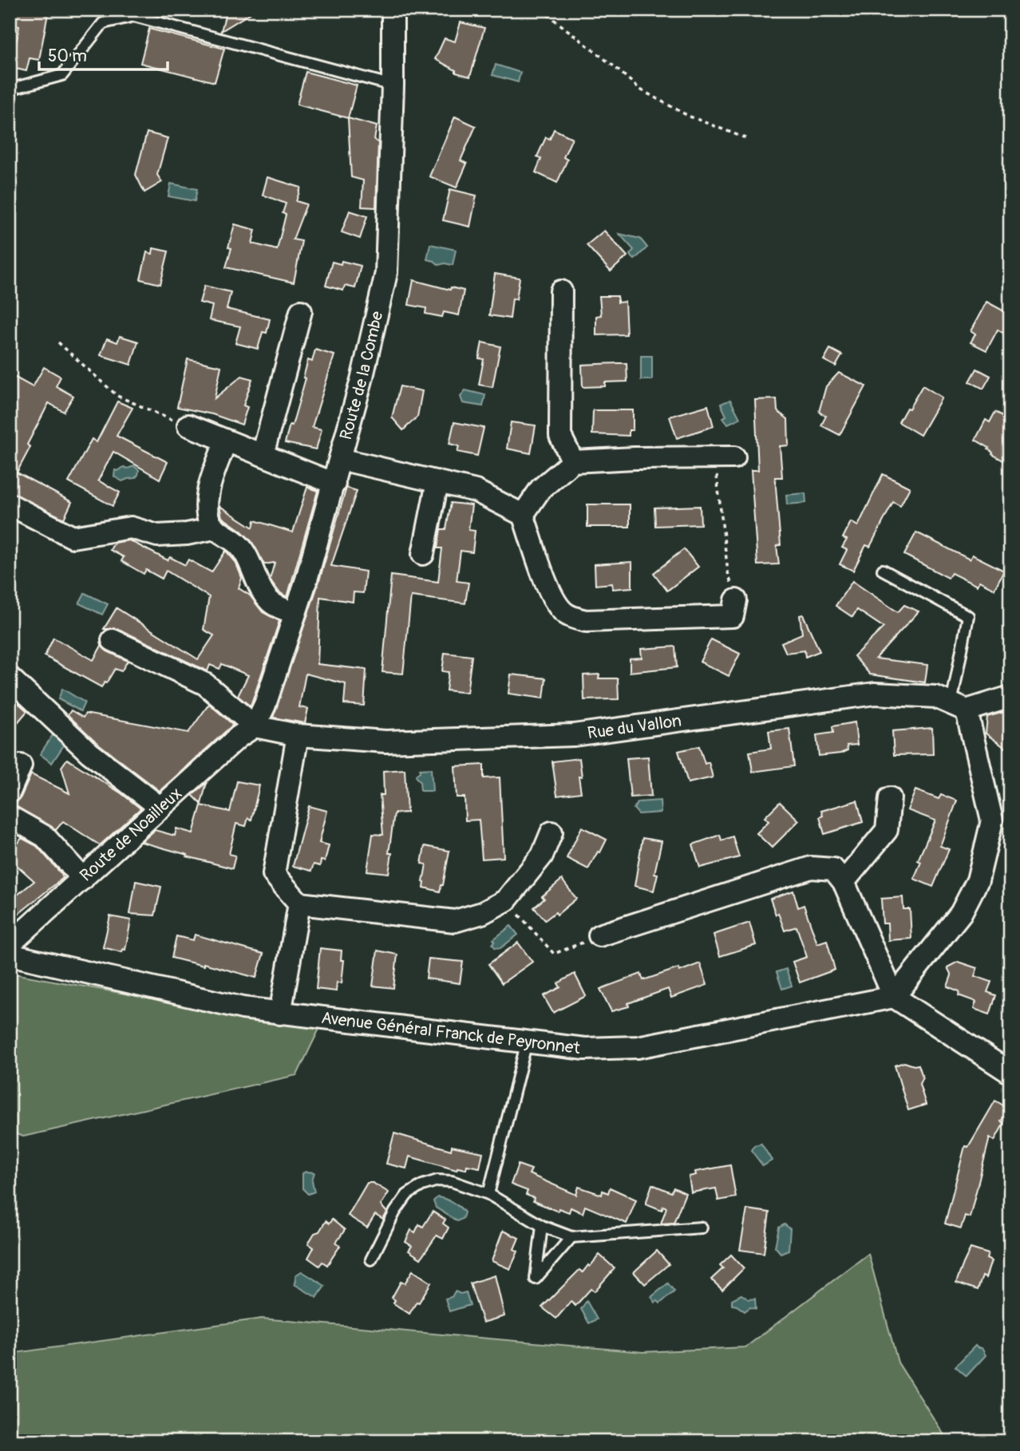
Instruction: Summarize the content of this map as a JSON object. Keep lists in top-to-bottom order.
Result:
{
  "streets": {
    "street": [
      "Route de la Combe",
      "Rue du Vallon",
      "Route de Noailleux",
      "Avenue Général Franck de Peyronnet"
    ]
  },
  "crossings": [
    ["Route de la Combe", "Rue du Vallon"],
    ["Route de la Combe", "Route de Noailleux"],
    ["Rue du Vallon", "Route de Noailleux"]
  ],
  "scale_bar": "50 m"
}
